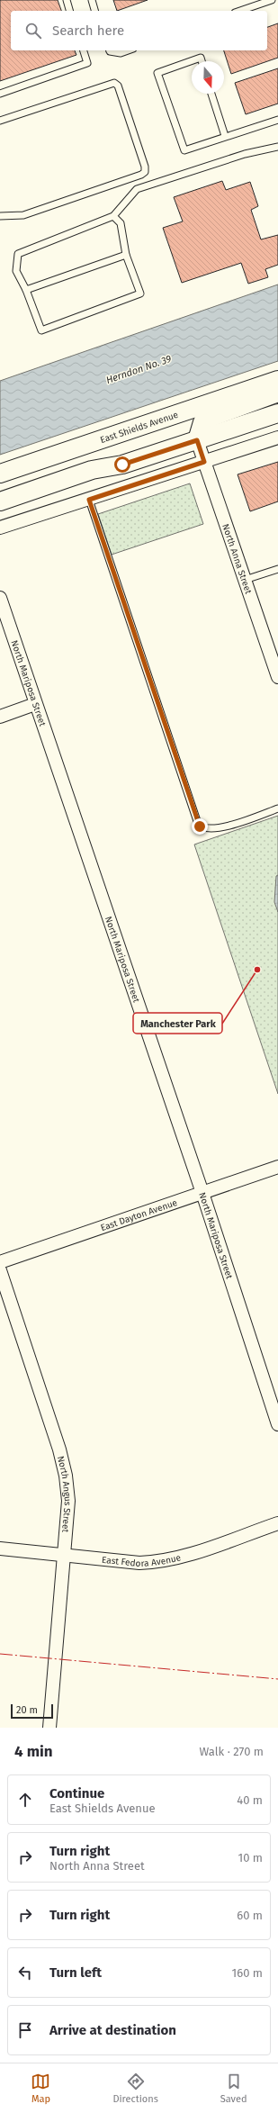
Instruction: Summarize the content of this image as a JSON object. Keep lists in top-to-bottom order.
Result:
{
  "streets": {
    "main road": ["East Shields Avenue"],
    "street": [
      "North Anna Street",
      "North Mariposa Street",
      "East Dayton Avenue",
      "North Angus Street",
      "East Fedora Avenue"
    ]
  },
  "crossings": [
    ["North Mariposa Street", "East Dayton Avenue"],
    ["North Angus Street", "East Fedora Avenue"]
  ],
  "water": ["Herndon No. 39"],
  "places": ["Manchester Park"],
  "scale_bar": "20 m",
  "north": "bottom",
  "page": {
    "search": "Search here",
    "scale": "20 m",
    "heading": ["4 min", "Walk · 270 m"],
    "list": [
      ["Continue", "East Shields Avenue", "40 m"],
      ["Turn right", "North Anna Street", "10 m"],
      ["Turn right", "60 m"],
      ["Turn left", "160 m"],
      "Arrive at destination"
    ],
    "nav": ["Map", "Directions", "Saved"]
  }
}
